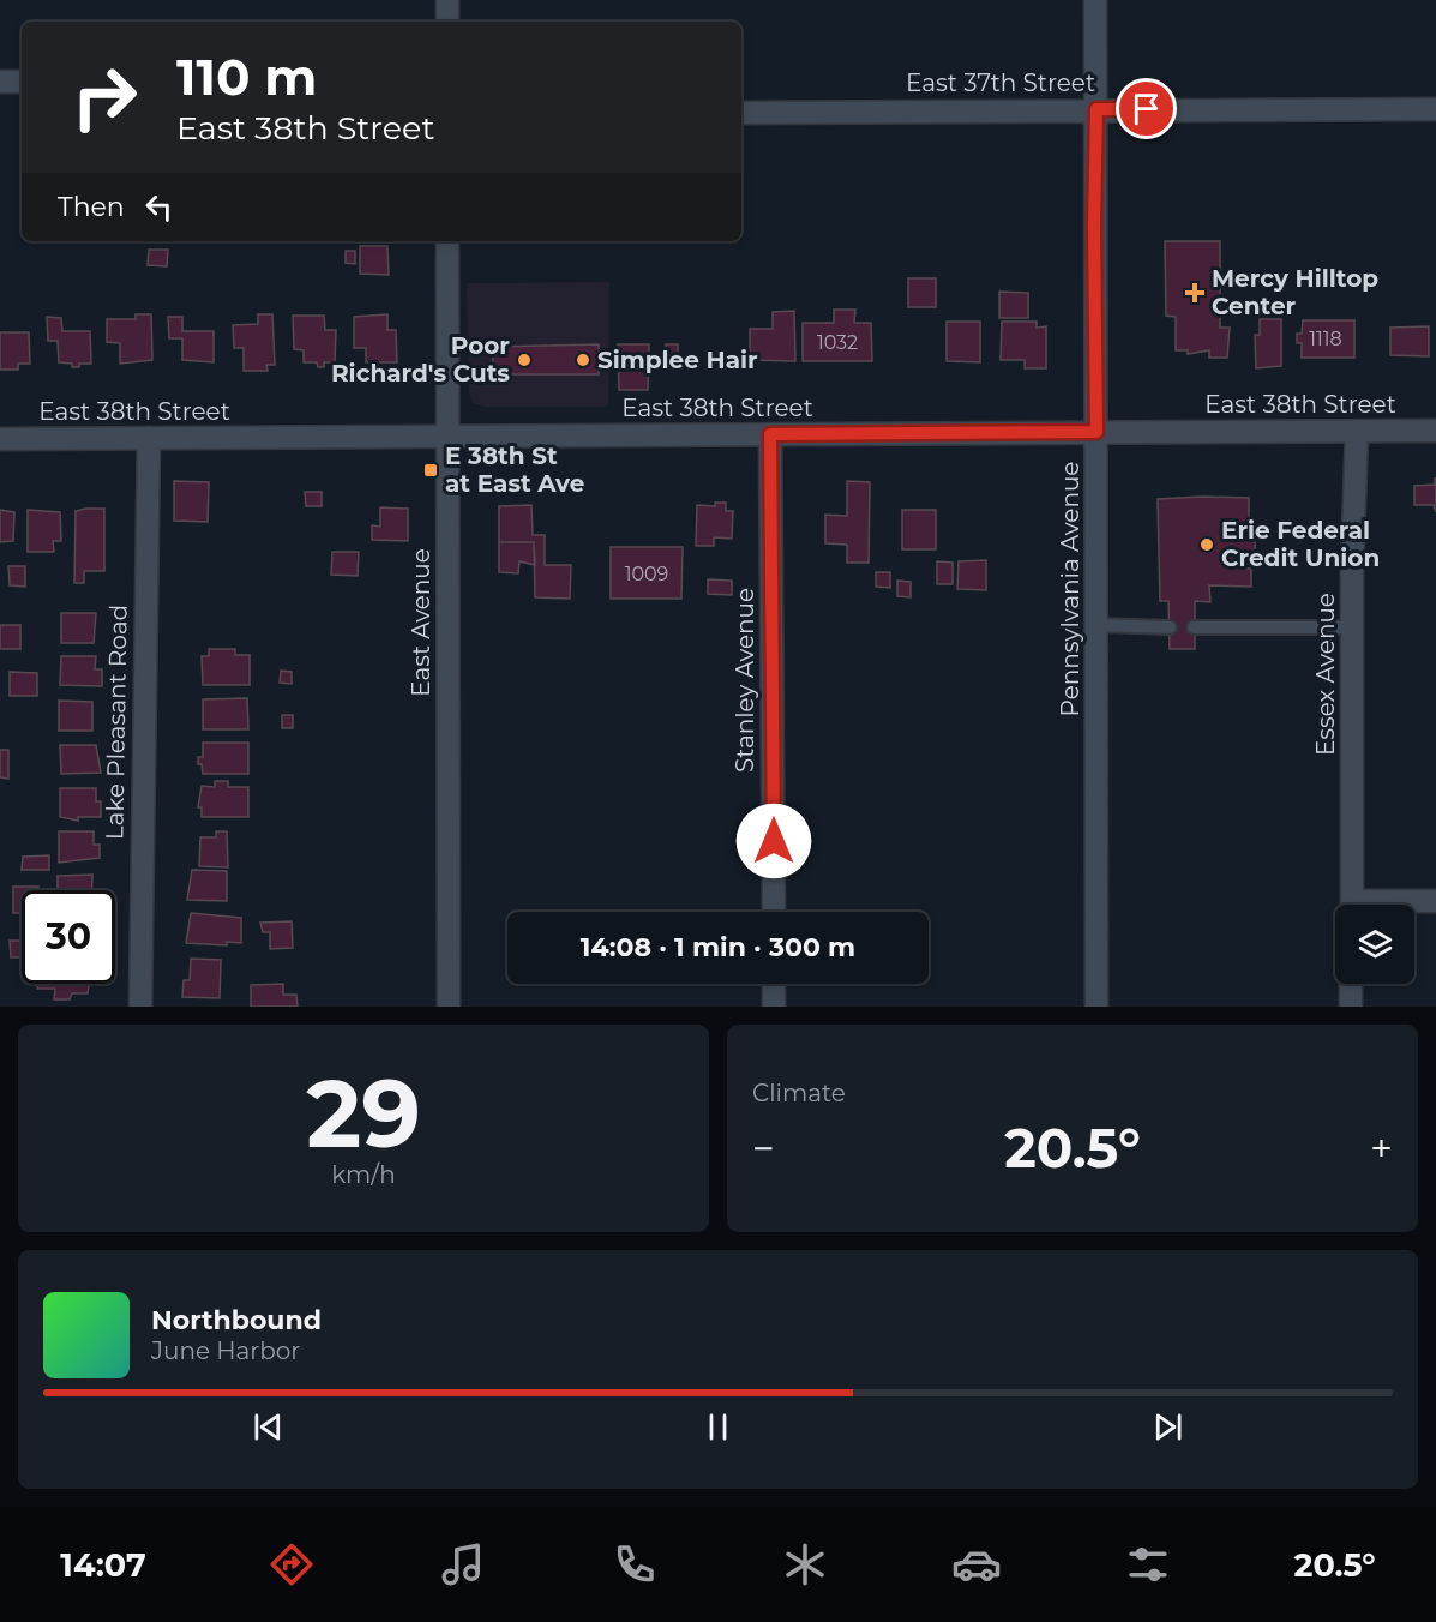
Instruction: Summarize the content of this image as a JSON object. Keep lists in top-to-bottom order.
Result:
{
  "streets": {
    "street": [
      "East 37th Street",
      "East 38th Street",
      "Pennsylvania Avenue",
      "East Avenue",
      "Essex Avenue",
      "Stanley Avenue",
      "Lake Pleasant Road"
    ]
  },
  "crossings": [
    ["East 37th Street", "Pennsylvania Avenue"],
    ["East 38th Street", "Pennsylvania Avenue"],
    ["East 38th Street", "East Avenue"],
    ["East 38th Street", "Essex Avenue"],
    ["East 38th Street", "Stanley Avenue"],
    ["East 38th Street", "Lake Pleasant Road"]
  ],
  "places": {
    "health": ["Mercy Hilltop Center"],
    "other": ["Poor Richard's Cuts", "Simplee Hair", "Erie Federal Credit Union"],
    "transit": ["E 38th St at East Ave"]
  },
  "house_numbers": ["1118", "1032", "1009"],
  "page": {
    "turn": ["110 m", "East 38th Street"],
    "then": "Then",
    "limit": "30",
    "trip": "14:08 · 1 min · 300 m",
    "tile": [
      ["29", "km/h"],
      "Climate"
    ],
    "heat": ["−", "20.5°", "+"],
    "song": ["Northbound", "June Harbor"],
    "tabs": ["14:07", "20.5°"]
  }
}
